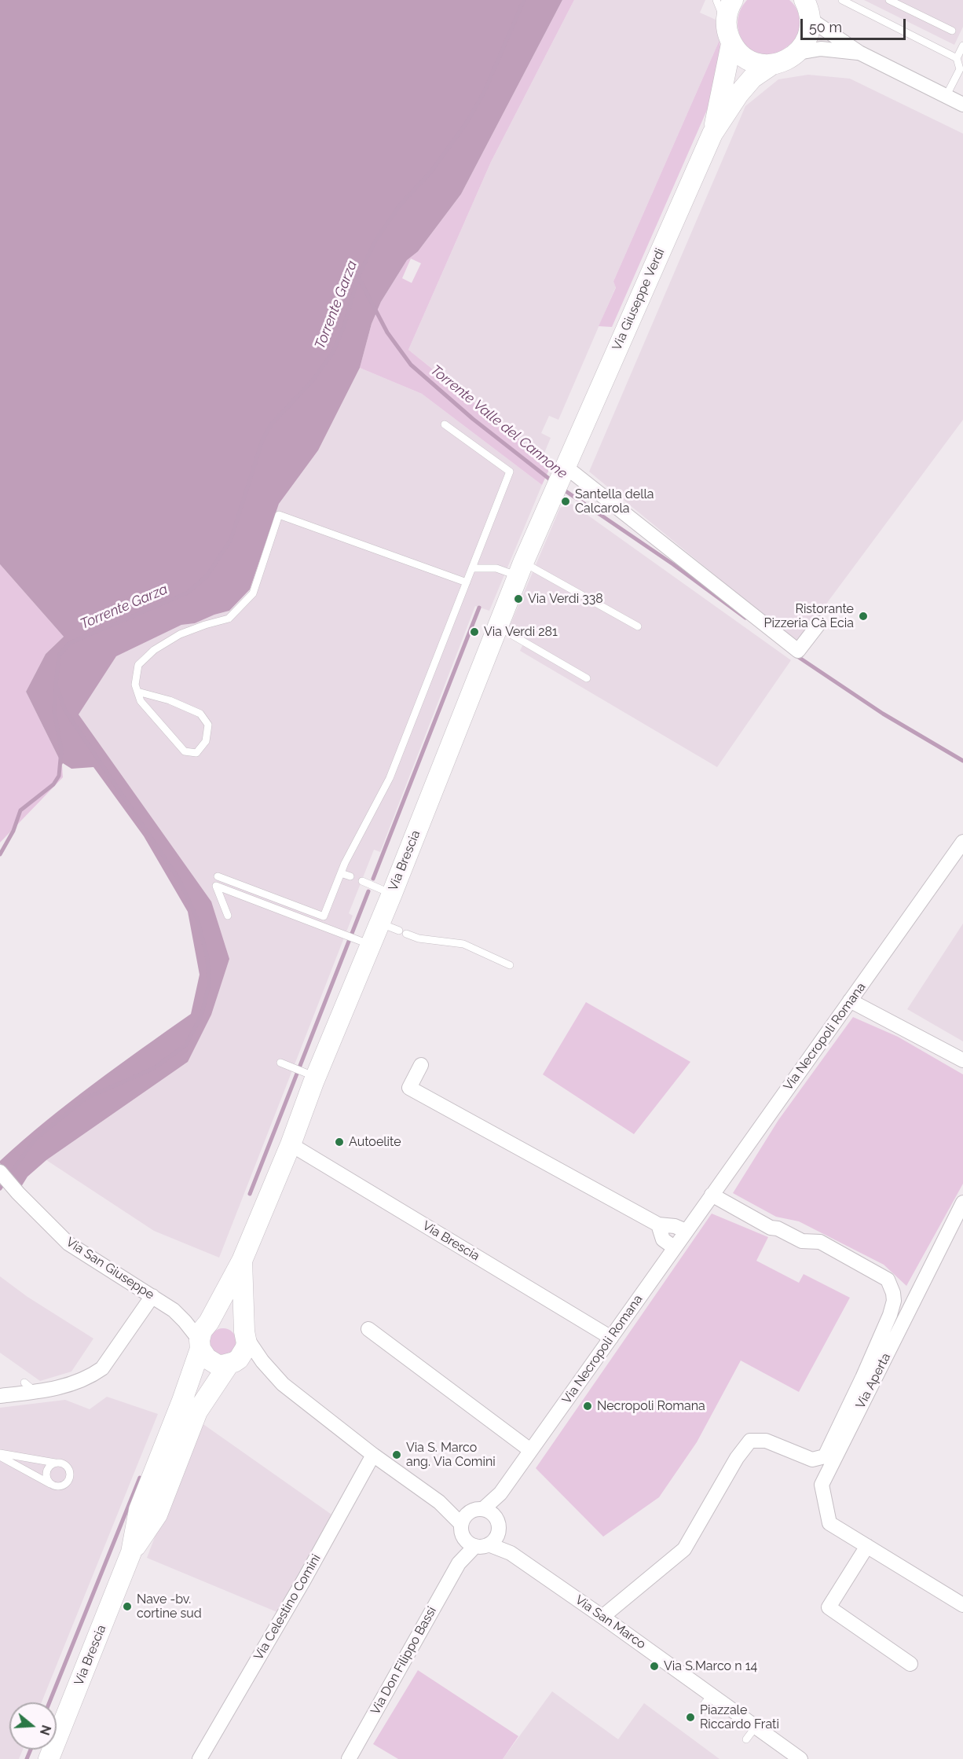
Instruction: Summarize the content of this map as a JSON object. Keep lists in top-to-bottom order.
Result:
{
  "streets": {
    "main road": ["Via Giuseppe Verdi", "Via Brescia"],
    "street": [
      "Via Necropoli Romana",
      "Via San Giuseppe",
      "Via Aperta",
      "Via Celestino Comini",
      "Via San Marco",
      "Via Don Filippo Bassi"
    ]
  },
  "crossings": [
    ["Via Giuseppe Verdi", "Via Brescia"],
    ["Via Brescia", "Via Necropoli Romana"],
    ["Via Brescia", "Via San Giuseppe"],
    ["Via Necropoli Romana", "Via Aperta"],
    ["Via Aperta", "Via San Marco"],
    ["Via San Marco", "Via Don Filippo Bassi"]
  ],
  "water": ["Torrente Garza", "Torrente Valle del Cannone"],
  "places": [
    "Santella della Calcarola",
    "Via Verdi 338",
    "Ristorante Pizzeria Cà Ecia",
    "Via Verdi 281",
    "Autoelite",
    "Necropoli Romana",
    "Via S. Marco ang. Via Comini",
    "Nave -bv. cortine sud",
    "Via S.Marco n 14",
    "Piazzale Riccardo Frati"
  ],
  "scale_bar": "50 m",
  "north": "right"
}
